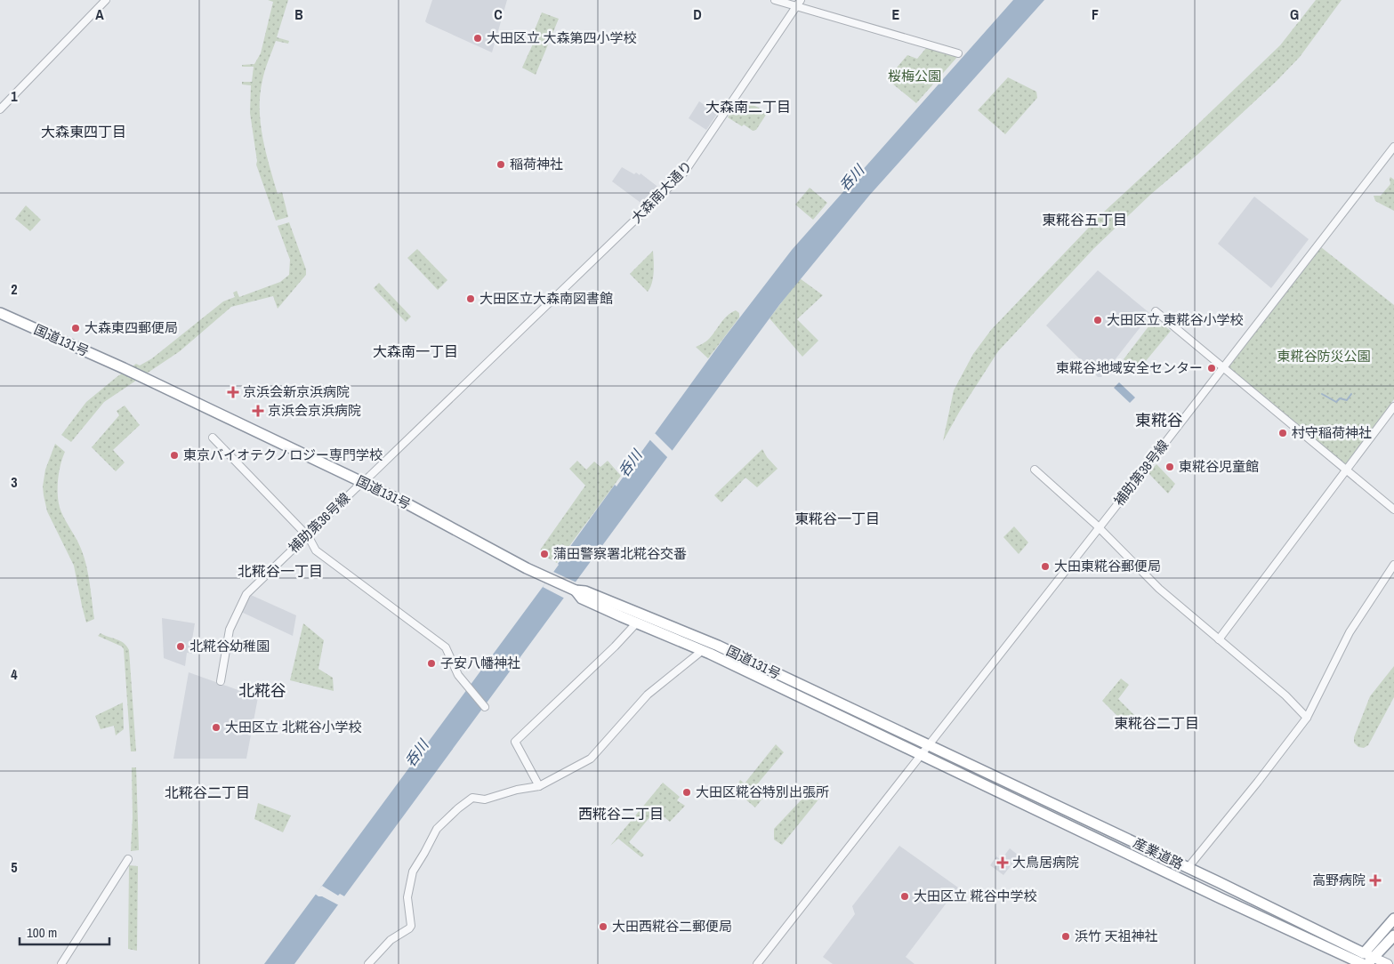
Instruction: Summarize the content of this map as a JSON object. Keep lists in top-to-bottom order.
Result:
{
  "streets": {
    "highway": ["国道131号", "産業道路"],
    "street": ["大森南大通り", "補助第38号線", "補助第36号線"]
  },
  "crossings": [
    ["大森南大通り", "補助第36号線"],
    ["国道131号", "補助第38号線"],
    ["国道131号", "補助第36号線"],
    ["国道131号", "産業道路"],
    ["補助第38号線", "産業道路"]
  ],
  "districts": [
    "大森南二丁目",
    "大森東四丁目",
    "東糀谷五丁目",
    "大森南一丁目",
    "東糀谷",
    "東糀谷一丁目",
    "北糀谷一丁目",
    "北糀谷",
    "東糀谷二丁目",
    "北糀谷二丁目",
    "西糀谷二丁目"
  ],
  "water": ["呑川"],
  "parks": ["桜梅公園", "東糀谷防災公園"],
  "places": {
    "other": [
      "大田区立 大森第四小学校",
      "稲荷神社",
      "大田区立大森南図書館",
      "大田区立 東糀谷小学校",
      "大森東四郵便局",
      "東糀谷地域安全センター",
      "村守稲荷神社",
      "東京バイオテクノロジー専門学校",
      "東糀谷児童館",
      "蒲田警察署北糀谷交番",
      "大田東糀谷郵便局",
      "北糀谷幼稚園",
      "子安八幡神社",
      "大田区立 北糀谷小学校",
      "大田区糀谷特別出張所",
      "大田区立 糀谷中学校",
      "大田西糀谷二郵便局",
      "浜竹 天祖神社"
    ],
    "health": [
      "京浜会新京浜病院",
      "京浜会京浜病院",
      "大鳥居病院",
      "高野病院"
    ]
  },
  "scale_bar": "100 m",
  "grid": {
    "columns": [
      "A",
      "B",
      "C",
      "D",
      "E",
      "F",
      "G"
    ],
    "rows": [
      "1",
      "2",
      "3",
      "4",
      "5"
    ]
  }
}
